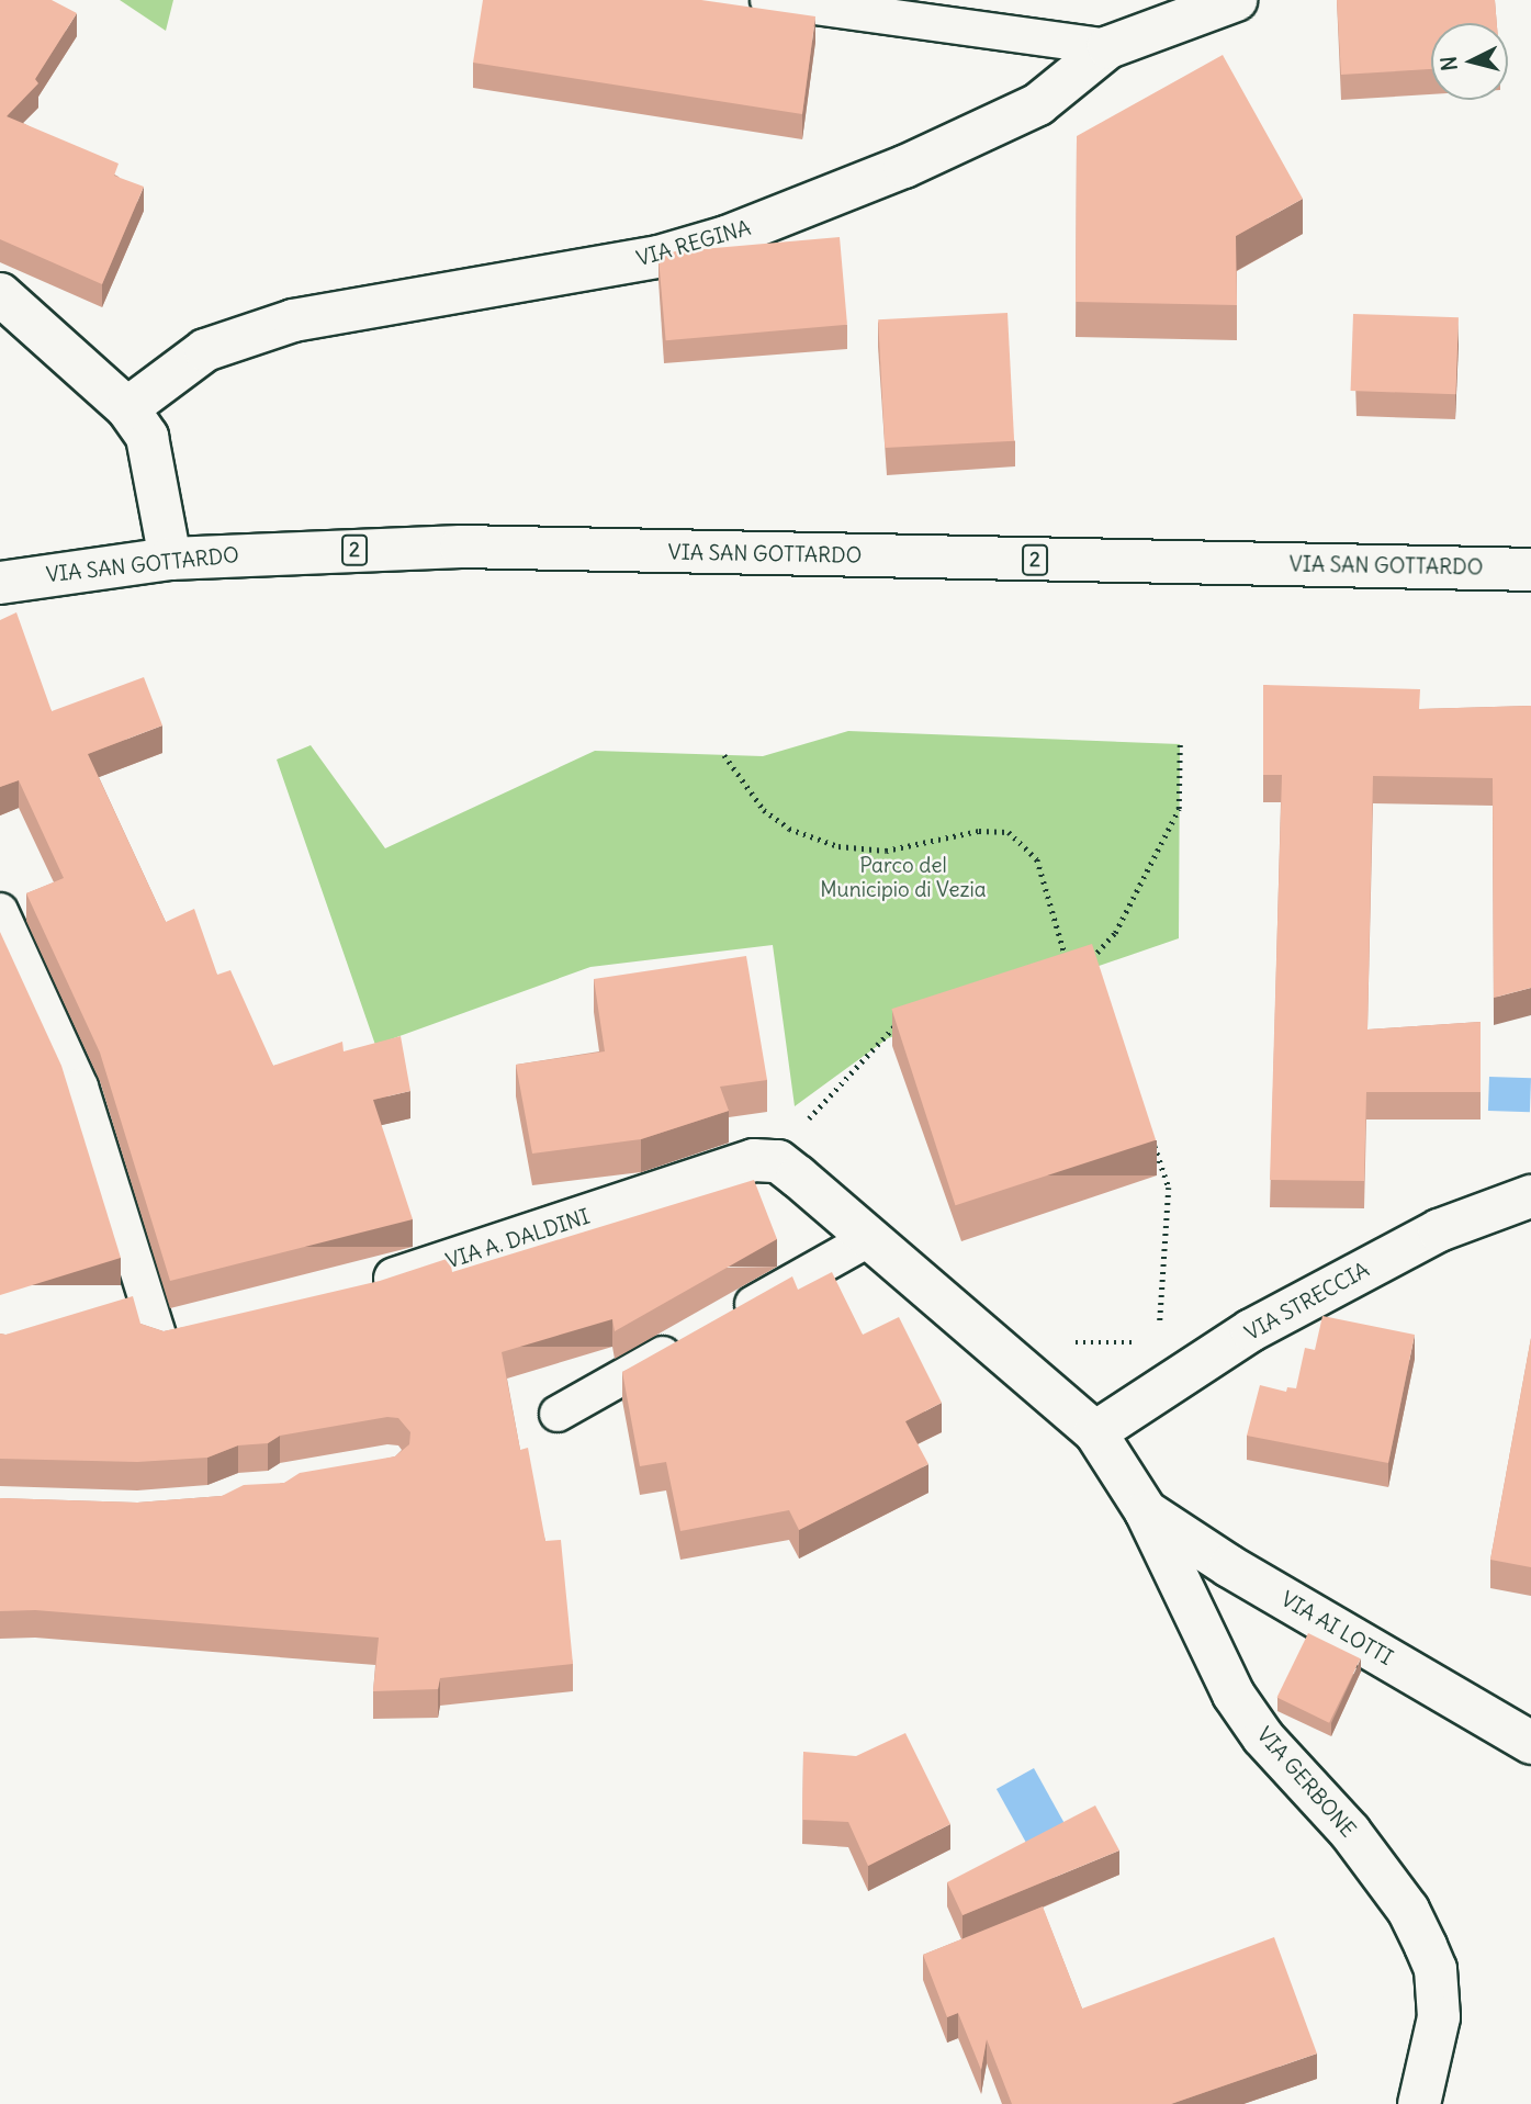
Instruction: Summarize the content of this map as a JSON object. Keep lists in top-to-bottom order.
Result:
{
  "streets": {
    "street": [
      "VIA REGINA",
      "2",
      "VIA SAN GOTTARDO",
      "VIA A. DALDINI",
      "VIA STRECCIA",
      "VIA AI LOTTI",
      "VIA GERBONE"
    ]
  },
  "crossings": [
    ["VIA STRECCIA", "VIA GERBONE"],
    ["VIA AI LOTTI", "VIA GERBONE"]
  ],
  "parks": ["Parco del Municipio di Vezia"],
  "north": "left"
}
